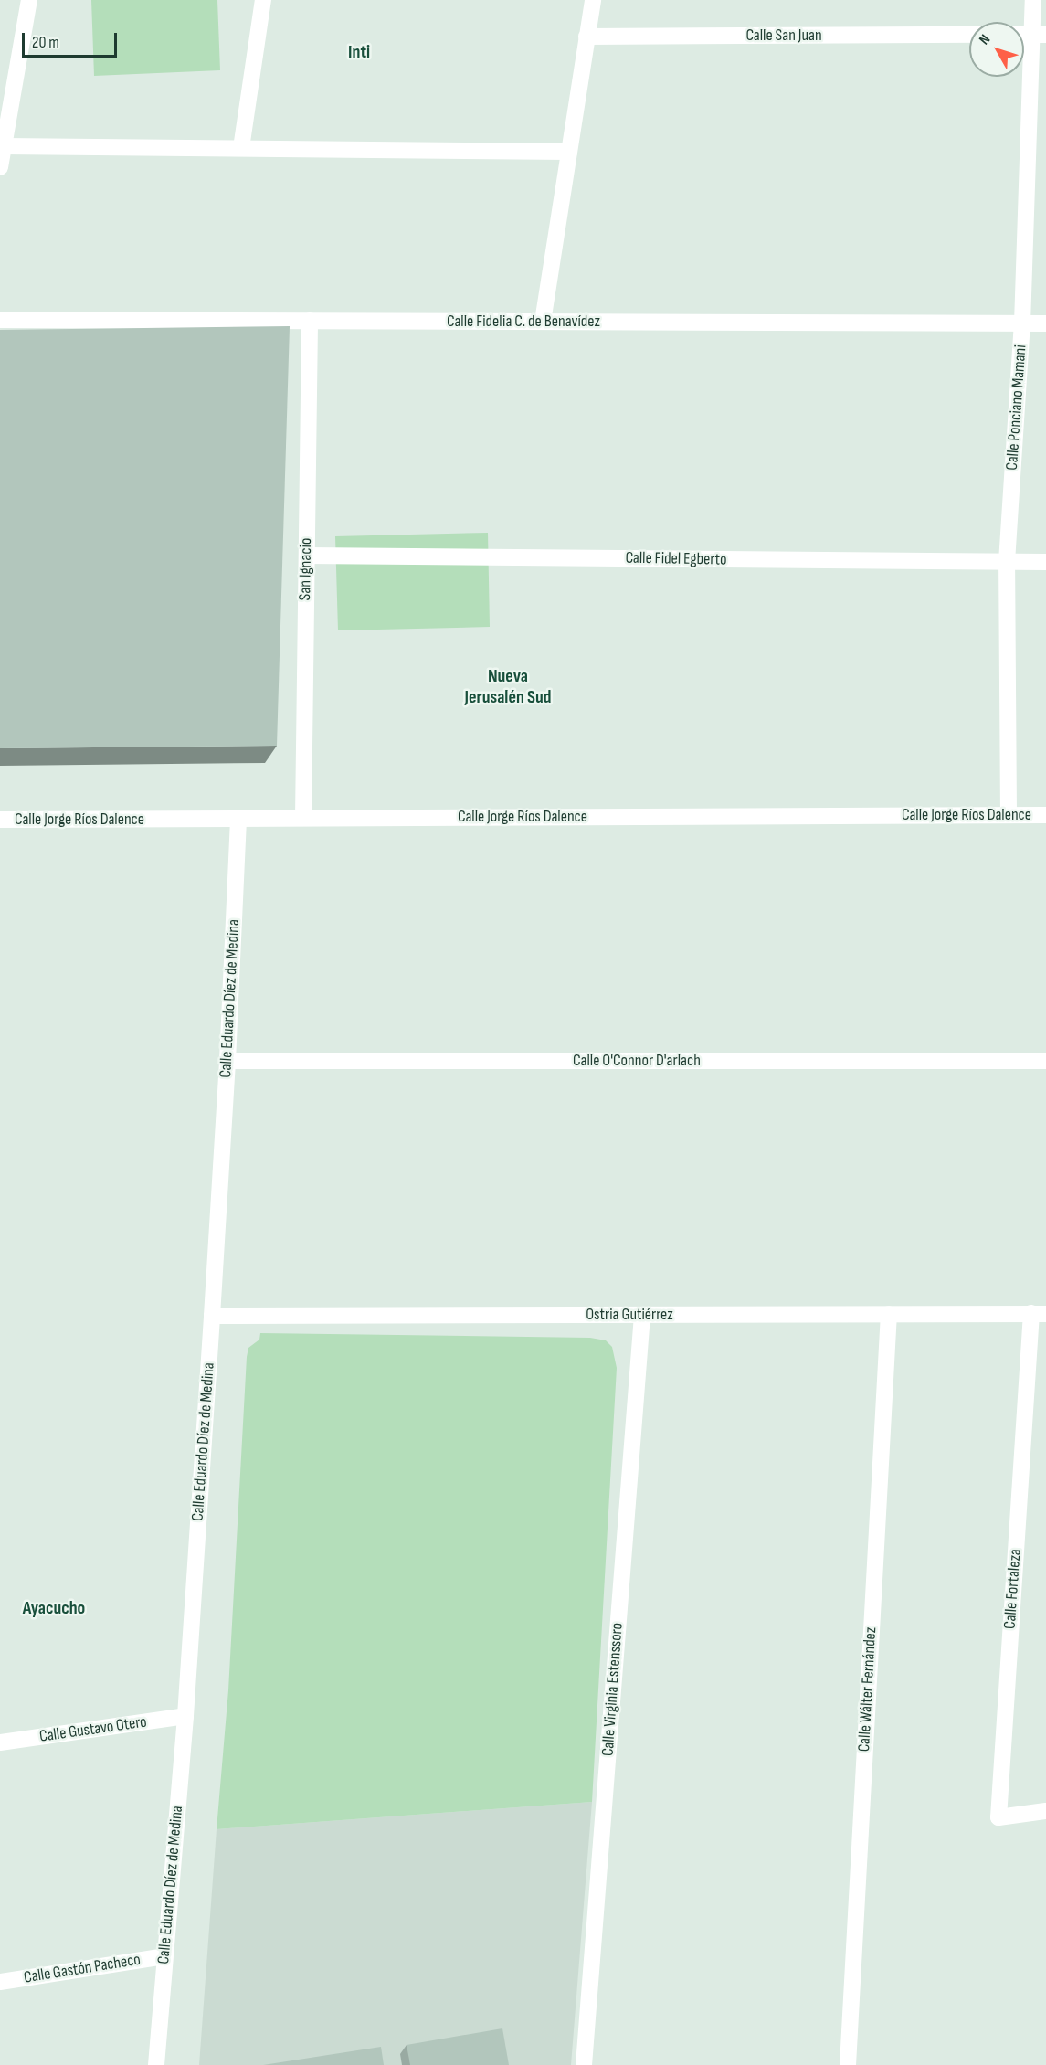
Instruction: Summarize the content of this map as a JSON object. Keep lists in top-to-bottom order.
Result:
{
  "streets": {
    "street": [
      "Calle San Juan",
      "Calle Fidelia C. de Benavídez",
      "Calle Ponciano Mamani",
      "Calle Fidel Egberto",
      "San Ignacio",
      "Calle Jorge Ríos Dalence",
      "Calle Eduardo Díez de Medina",
      "Calle O'Connor D'arlach",
      "Ostria Gutiérrez",
      "Calle Fortaleza",
      "Calle Virginia Estenssoro",
      "Calle Wálter Fernández",
      "Calle Gustavo Otero",
      "Calle Gastón Pacheco"
    ]
  },
  "crossings": [
    ["Calle Fidelia C. de Benavídez", "Calle Ponciano Mamani"],
    ["Calle Fidelia C. de Benavídez", "San Ignacio"],
    ["Calle Ponciano Mamani", "Calle Fidel Egberto"],
    ["Calle Ponciano Mamani", "Calle Jorge Ríos Dalence"],
    ["Calle Fidel Egberto", "San Ignacio"],
    ["San Ignacio", "Calle Jorge Ríos Dalence"],
    ["Calle Jorge Ríos Dalence", "Calle Eduardo Díez de Medina"],
    ["Calle Eduardo Díez de Medina", "Calle O'Connor D'arlach"],
    ["Calle Eduardo Díez de Medina", "Ostria Gutiérrez"],
    ["Calle Eduardo Díez de Medina", "Calle Gustavo Otero"],
    ["Calle Eduardo Díez de Medina", "Calle Gastón Pacheco"],
    ["Ostria Gutiérrez", "Calle Fortaleza"],
    ["Ostria Gutiérrez", "Calle Virginia Estenssoro"],
    ["Ostria Gutiérrez", "Calle Wálter Fernández"]
  ],
  "districts": ["Inti", "Nueva Jerusalén Sud", "Ayacucho"],
  "scale_bar": "20 m",
  "north": "top left"
}
